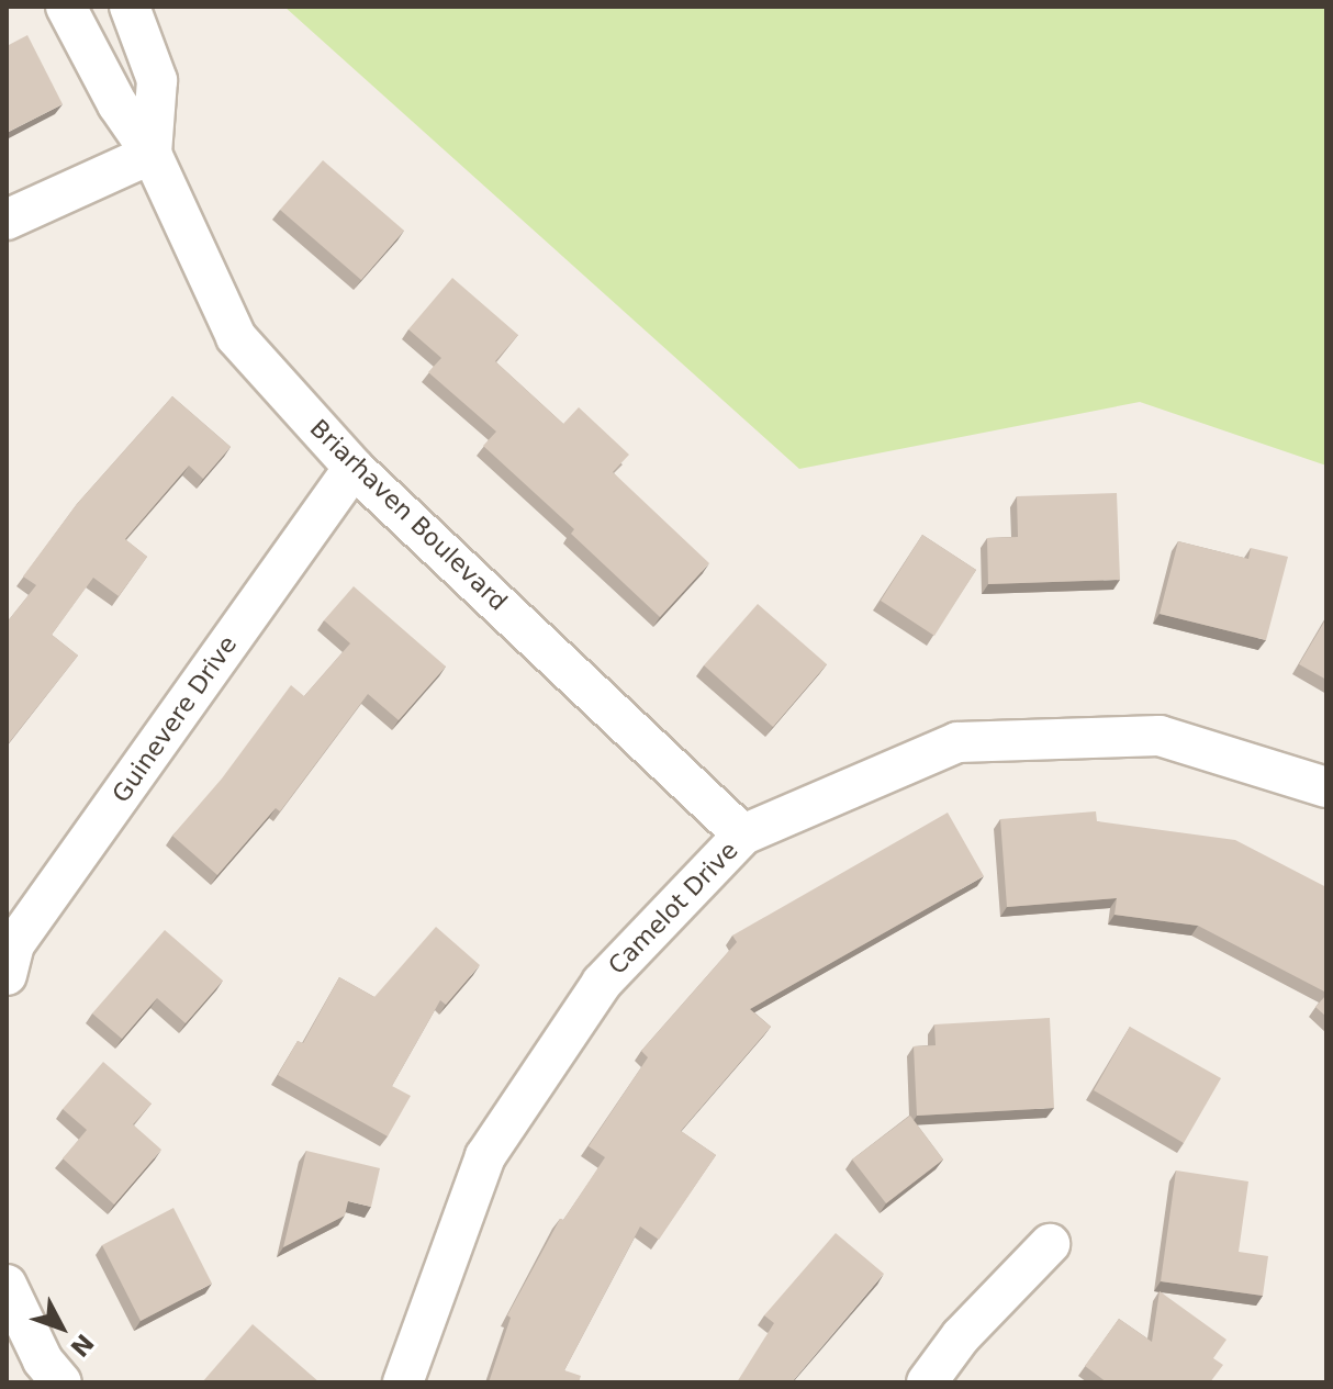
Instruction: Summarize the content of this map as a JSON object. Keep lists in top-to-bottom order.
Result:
{
  "streets": {
    "street": ["Briarhaven Boulevard", "Guinevere Drive", "Camelot Drive"]
  },
  "crossings": [
    ["Briarhaven Boulevard", "Guinevere Drive"],
    ["Briarhaven Boulevard", "Camelot Drive"]
  ],
  "north": "bottom right"
}
